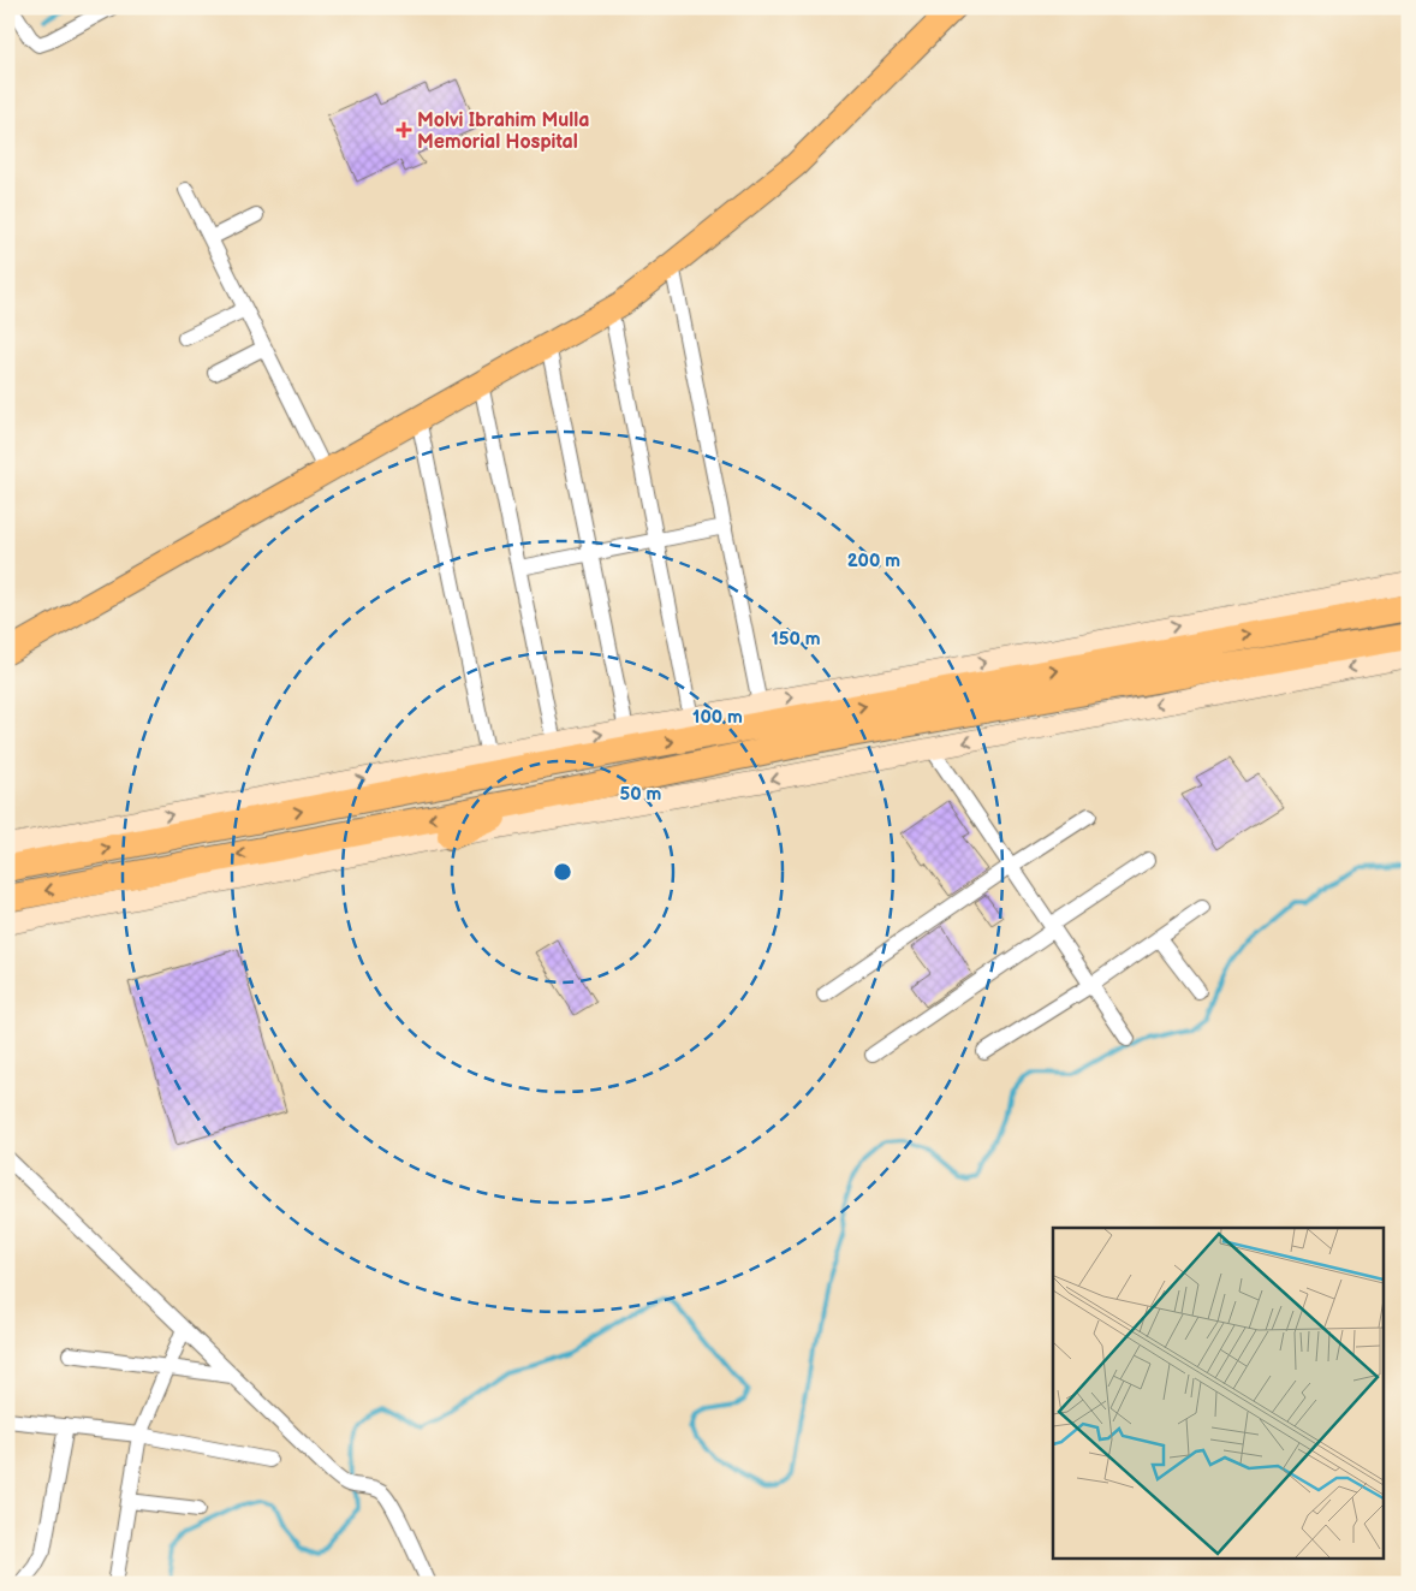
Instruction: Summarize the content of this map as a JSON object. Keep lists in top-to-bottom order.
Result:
{
  "places": {
    "health": ["Molvi Ibrahim Mulla Memorial Hospital"]
  },
  "rings": [
    "200 m",
    "150 m",
    "100 m",
    "50 m"
  ]
}
